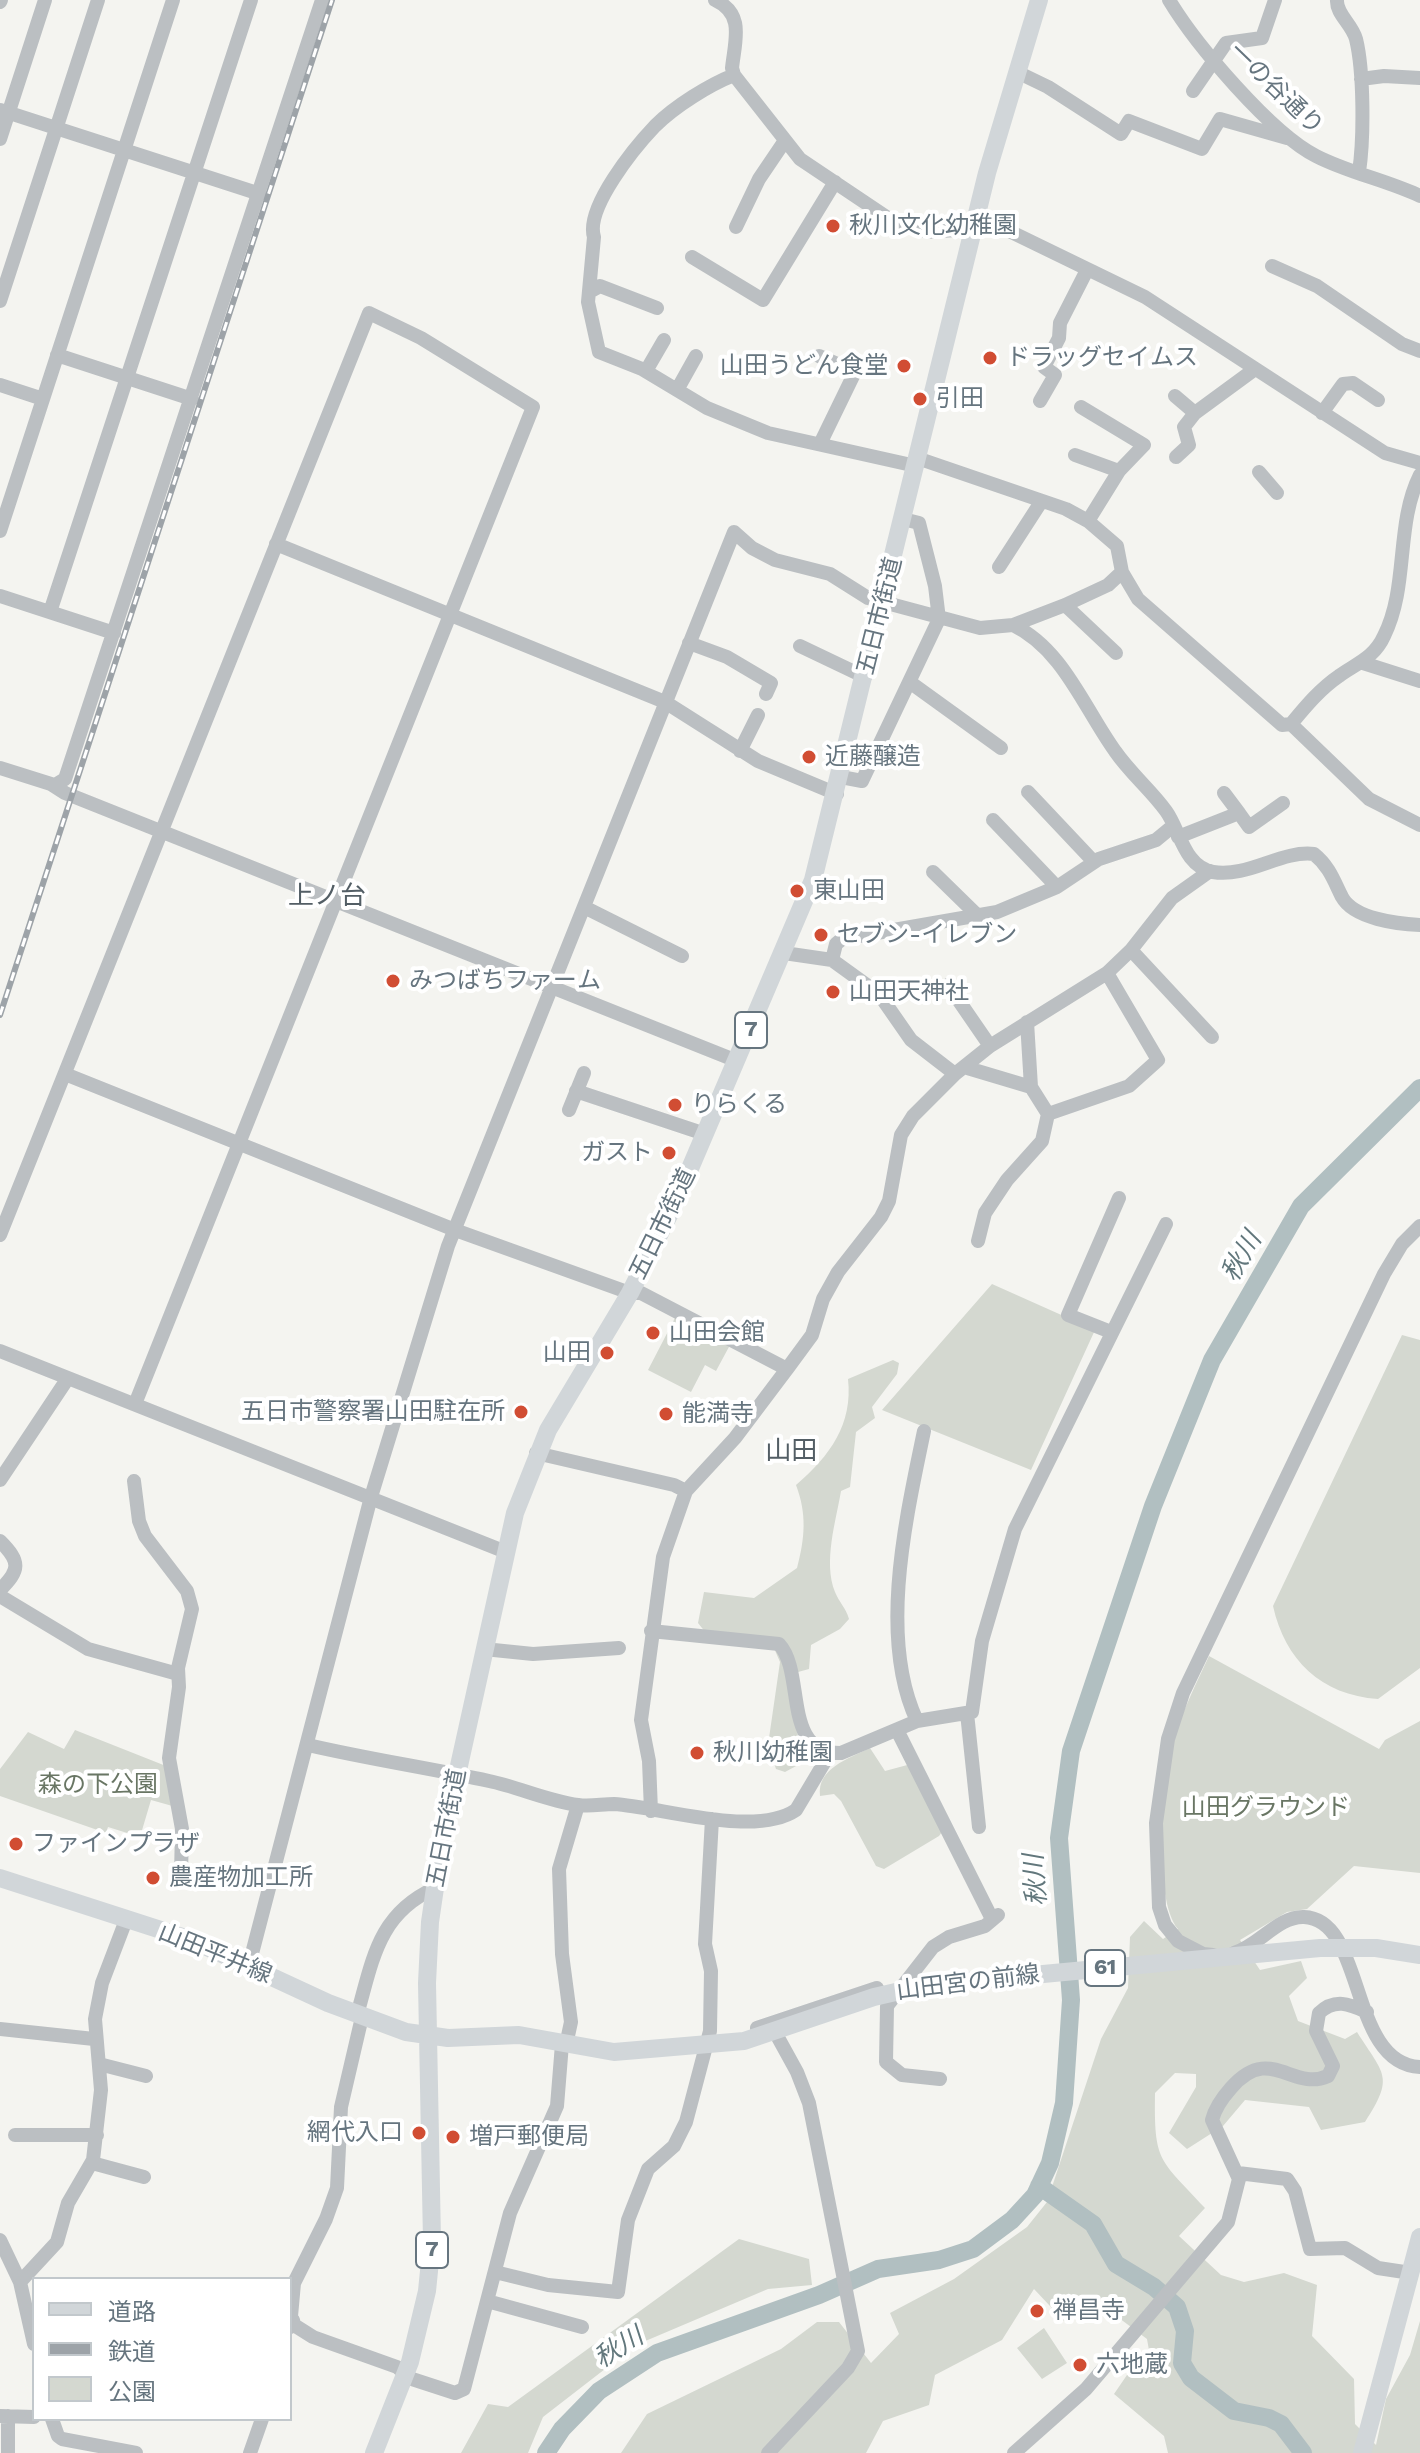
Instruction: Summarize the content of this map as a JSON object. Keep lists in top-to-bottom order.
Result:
{
  "streets": {
    "main road": [
      "五日市街道",
      "7",
      "山田平井線",
      "61",
      "山田宮の前線"
    ],
    "street": ["一の谷通り"]
  },
  "crossings": [
    ["五日市街道", "山田平井線"],
    ["五日市街道", "山田宮の前線"],
    ["山田平井線", "山田宮の前線"]
  ],
  "districts": ["上ノ台", "山田"],
  "water": ["秋川"],
  "parks": ["森の下公園", "山田グラウンド"],
  "places": [
    "秋川文化幼稚園",
    "ドラッグセイムス",
    "山田うどん食堂",
    "引田",
    "近藤醸造",
    "東山田",
    "セブン-イレブン",
    "みつばちファーム",
    "山田天神社",
    "りらくる",
    "ガスト",
    "山田会館",
    "山田",
    "五日市警察署山田駐在所",
    "能満寺",
    "秋川幼稚園",
    "ファインプラザ",
    "農産物加工所",
    "網代入口",
    "増戸郵便局",
    "禅昌寺",
    "六地蔵"
  ],
  "legend": ["道路", "鉄道", "公園"]
}
